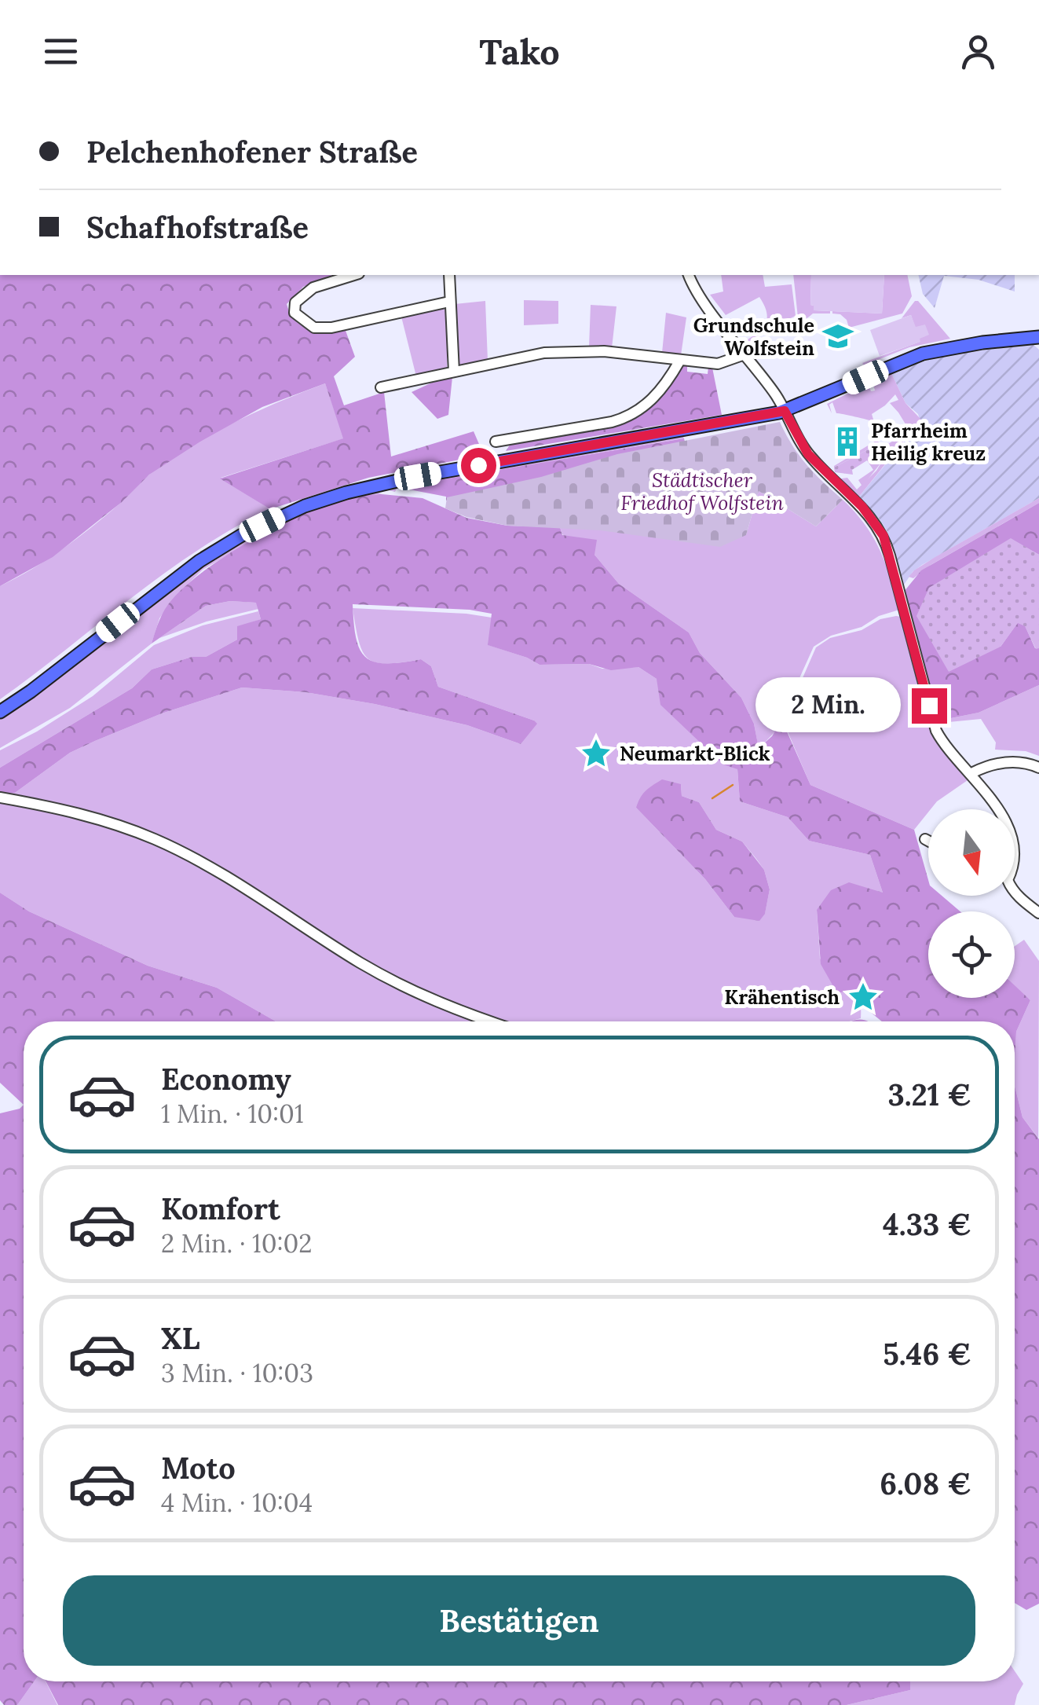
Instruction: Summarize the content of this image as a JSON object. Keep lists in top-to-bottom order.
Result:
{
  "parks": ["Städtischer Friedhof Wolfstein"],
  "places": {
    "school or university": ["Grundschule Wolfstein"],
    "building": ["Pfarrheim Heilig kreuz"],
    "place": ["Neumarkt-Blick", "Krähentisch"]
  },
  "north": "bottom",
  "page": {
    "header": "Tako",
    "banner": ["Pelchenhofener Straße", "Schafhofstraße"],
    "bubble": "2 Min.",
    "list": [
      {
        "name": "Economy",
        "note": "1 Min. · 10:01",
        "value": "3.21 €"
      },
      {
        "name": "Komfort",
        "note": "2 Min. · 10:02",
        "value": "4.33 €"
      },
      {
        "name": "XL",
        "note": "3 Min. · 10:03",
        "value": "5.46 €"
      },
      {
        "name": "Moto",
        "note": "4 Min. · 10:04",
        "value": "6.08 €"
      }
    ],
    "buttons": "Bestätigen"
  }
}
